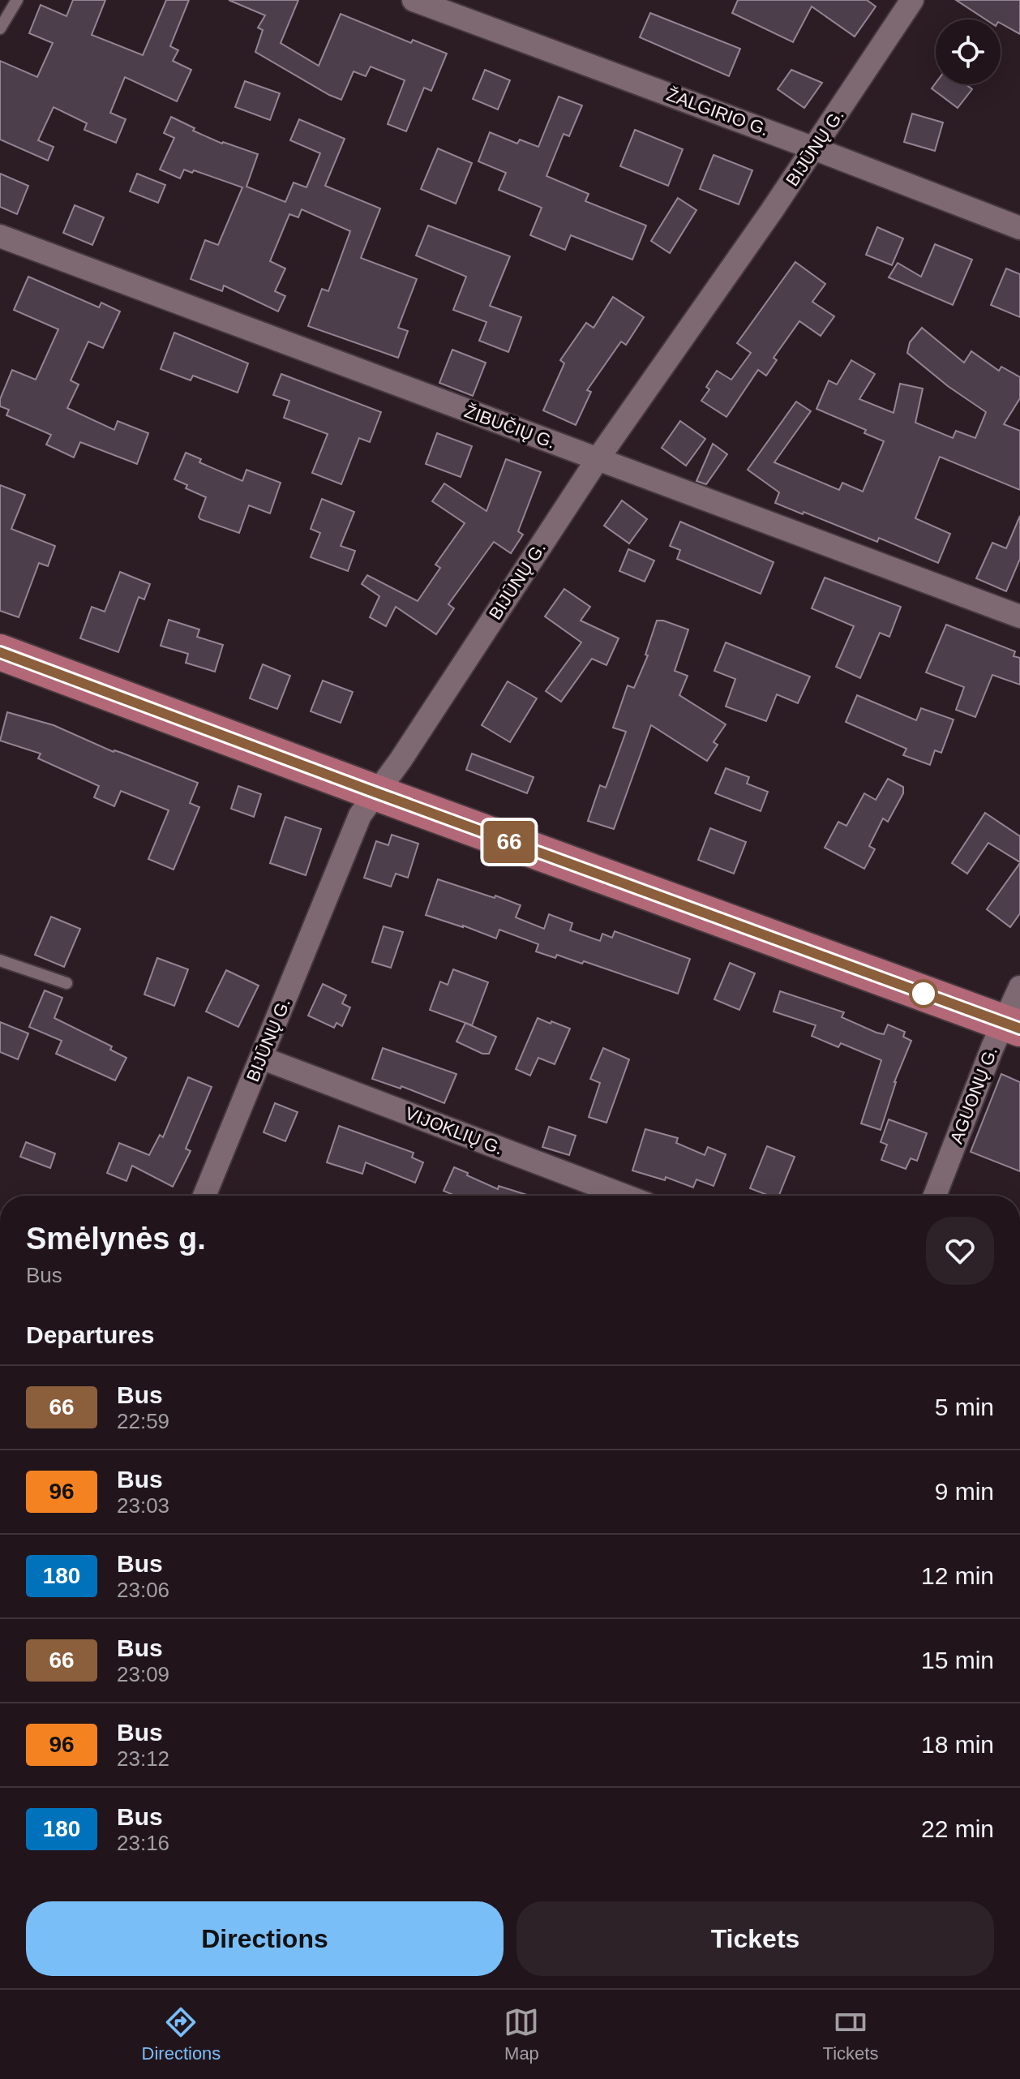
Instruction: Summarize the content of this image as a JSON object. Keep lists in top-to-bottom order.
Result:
{
  "streets": {
    "street": [
      "ŽALGIRIO G.",
      "BIJŪNŲ G.",
      "ŽIBUČIŲ G.",
      "AGUONŲ G.",
      "VIJOKLIŲ G."
    ]
  },
  "crossings": [
    ["ŽALGIRIO G.", "BIJŪNŲ G."],
    ["BIJŪNŲ G.", "ŽIBUČIŲ G."],
    ["BIJŪNŲ G.", "VIJOKLIŲ G."]
  ],
  "lines": ["bus line 66"],
  "page": {
    "on_map": "66",
    "heading": [
      ["Smėlynės g.", "Bus"],
      "Departures"
    ],
    "list": [
      {
        "mark": "66",
        "name": "Bus",
        "note": "22:59",
        "value": "5 min"
      },
      {
        "mark": "96",
        "name": "Bus",
        "note": "23:03",
        "value": "9 min"
      },
      {
        "mark": "180",
        "name": "Bus",
        "note": "23:06",
        "value": "12 min"
      },
      {
        "mark": "66",
        "name": "Bus",
        "note": "23:09",
        "value": "15 min"
      },
      {
        "mark": "96",
        "name": "Bus",
        "note": "23:12",
        "value": "18 min"
      },
      {
        "mark": "180",
        "name": "Bus",
        "note": "23:16",
        "value": "22 min"
      }
    ],
    "buttons": ["Directions", "Tickets"],
    "tabs": ["Directions", "Map", "Tickets"]
  }
}
